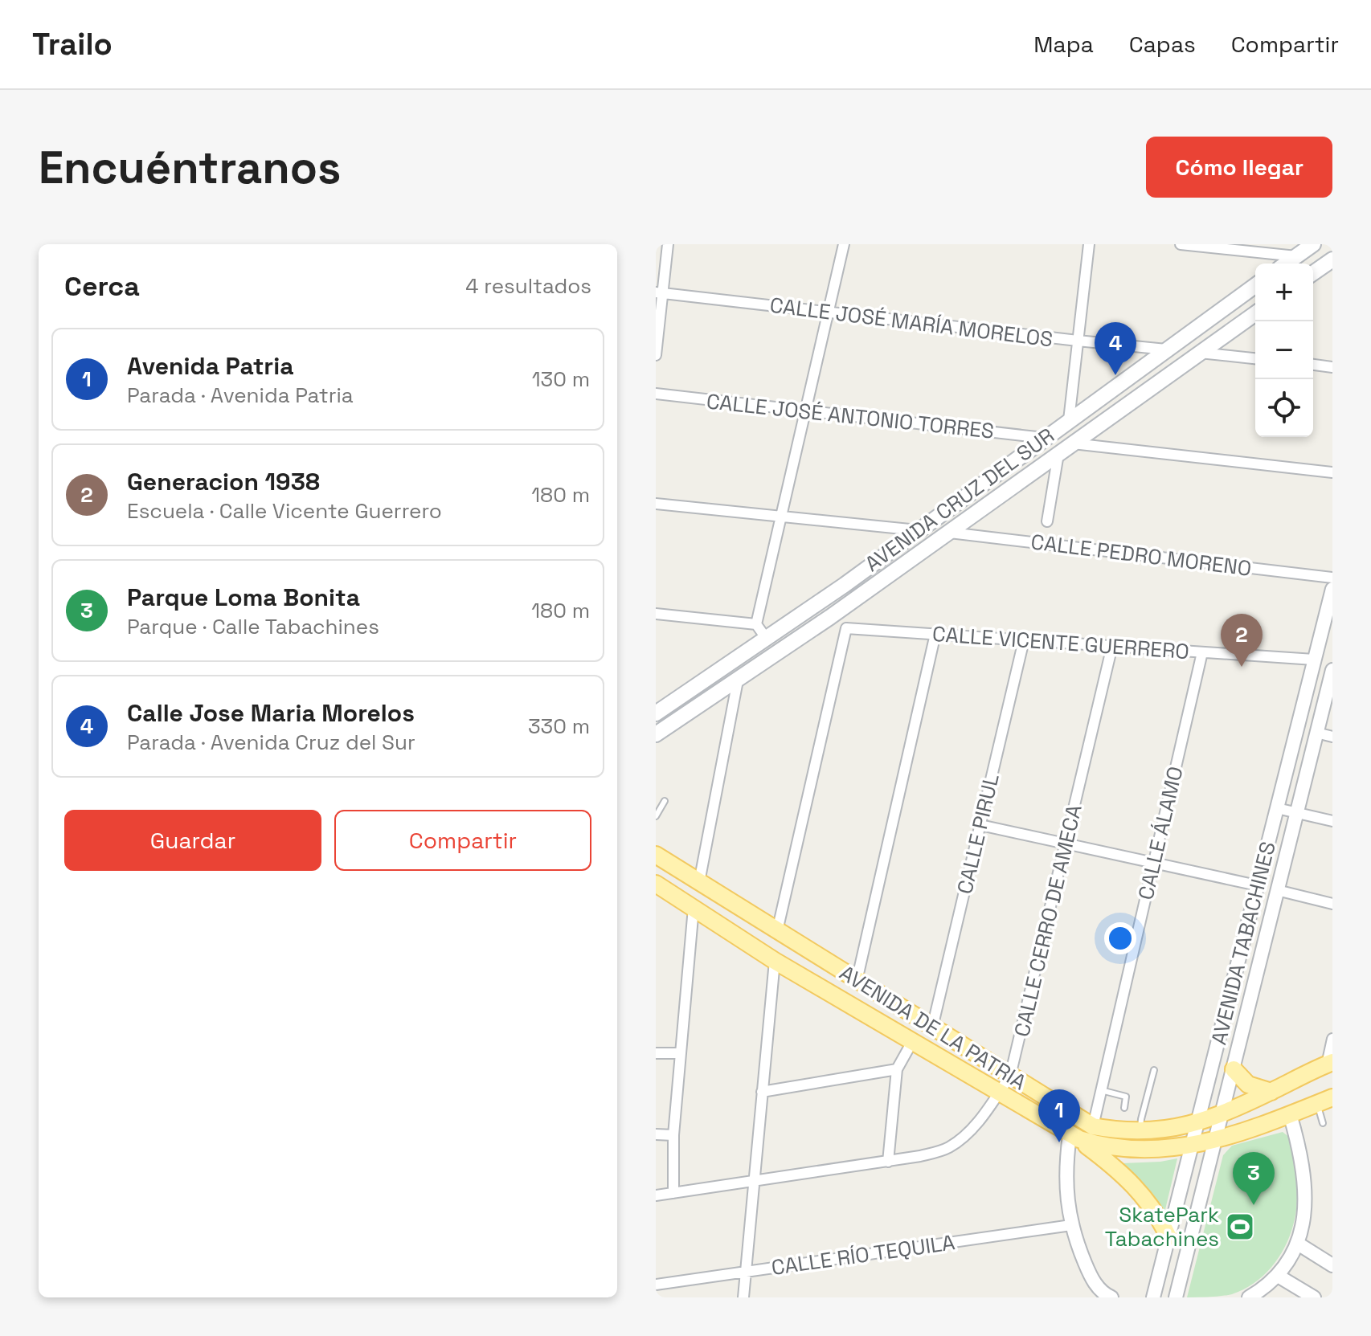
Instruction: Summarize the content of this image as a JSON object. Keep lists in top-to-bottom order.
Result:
{
  "streets": {
    "main road": ["AVENIDA CRUZ DEL SUR", "AVENIDA DE LA PATRIA"],
    "street": [
      "CALLE JOSÉ MARÍA MORELOS",
      "CALLE JOSÉ ANTONIO TORRES",
      "CALLE PEDRO MORENO",
      "CALLE VICENTE GUERRERO",
      "CALLE ÁLAMO",
      "CALLE PIRUL",
      "CALLE CERRO DE AMECA",
      "AVENIDA TABACHINES",
      "CALLE RÍO TEQUILA"
    ]
  },
  "crossings": [
    ["CALLE JOSÉ MARÍA MORELOS", "AVENIDA CRUZ DEL SUR"],
    ["CALLE JOSÉ ANTONIO TORRES", "AVENIDA CRUZ DEL SUR"],
    ["AVENIDA CRUZ DEL SUR", "CALLE PEDRO MORENO"],
    ["CALLE VICENTE GUERRERO", "CALLE ÁLAMO"],
    ["CALLE VICENTE GUERRERO", "CALLE PIRUL"],
    ["CALLE VICENTE GUERRERO", "CALLE CERRO DE AMECA"],
    ["CALLE VICENTE GUERRERO", "AVENIDA TABACHINES"],
    ["CALLE ÁLAMO", "AVENIDA DE LA PATRIA"],
    ["CALLE PIRUL", "AVENIDA DE LA PATRIA"],
    ["CALLE CERRO DE AMECA", "AVENIDA DE LA PATRIA"],
    ["AVENIDA TABACHINES", "AVENIDA DE LA PATRIA"]
  ],
  "places": {
    "sports": ["SkatePark Tabachines"]
  },
  "page": {
    "header": "Trailo",
    "nav": ["Mapa", "Capas", "Compartir"],
    "buttons": [
      "Cómo llegar",
      ["Guardar", "Compartir"]
    ],
    "title": "Encuéntranos",
    "heading": ["Cerca", "4 resultados"],
    "map_buttons": ["+", "−"],
    "pins": [
      "4",
      "2",
      "1",
      "3"
    ],
    "list": [
      {
        "mark": "1",
        "name": "Avenida Patria",
        "note": "Parada · Avenida Patria",
        "value": "130 m"
      },
      {
        "mark": "2",
        "name": "Generacion 1938",
        "note": "Escuela · Calle Vicente Guerrero",
        "value": "180 m"
      },
      {
        "mark": "3",
        "name": "Parque Loma Bonita",
        "note": "Parque · Calle Tabachines",
        "value": "180 m"
      },
      {
        "mark": "4",
        "name": "Calle Jose Maria Morelos",
        "note": "Parada · Avenida Cruz del Sur",
        "value": "330 m"
      }
    ]
  }
}
